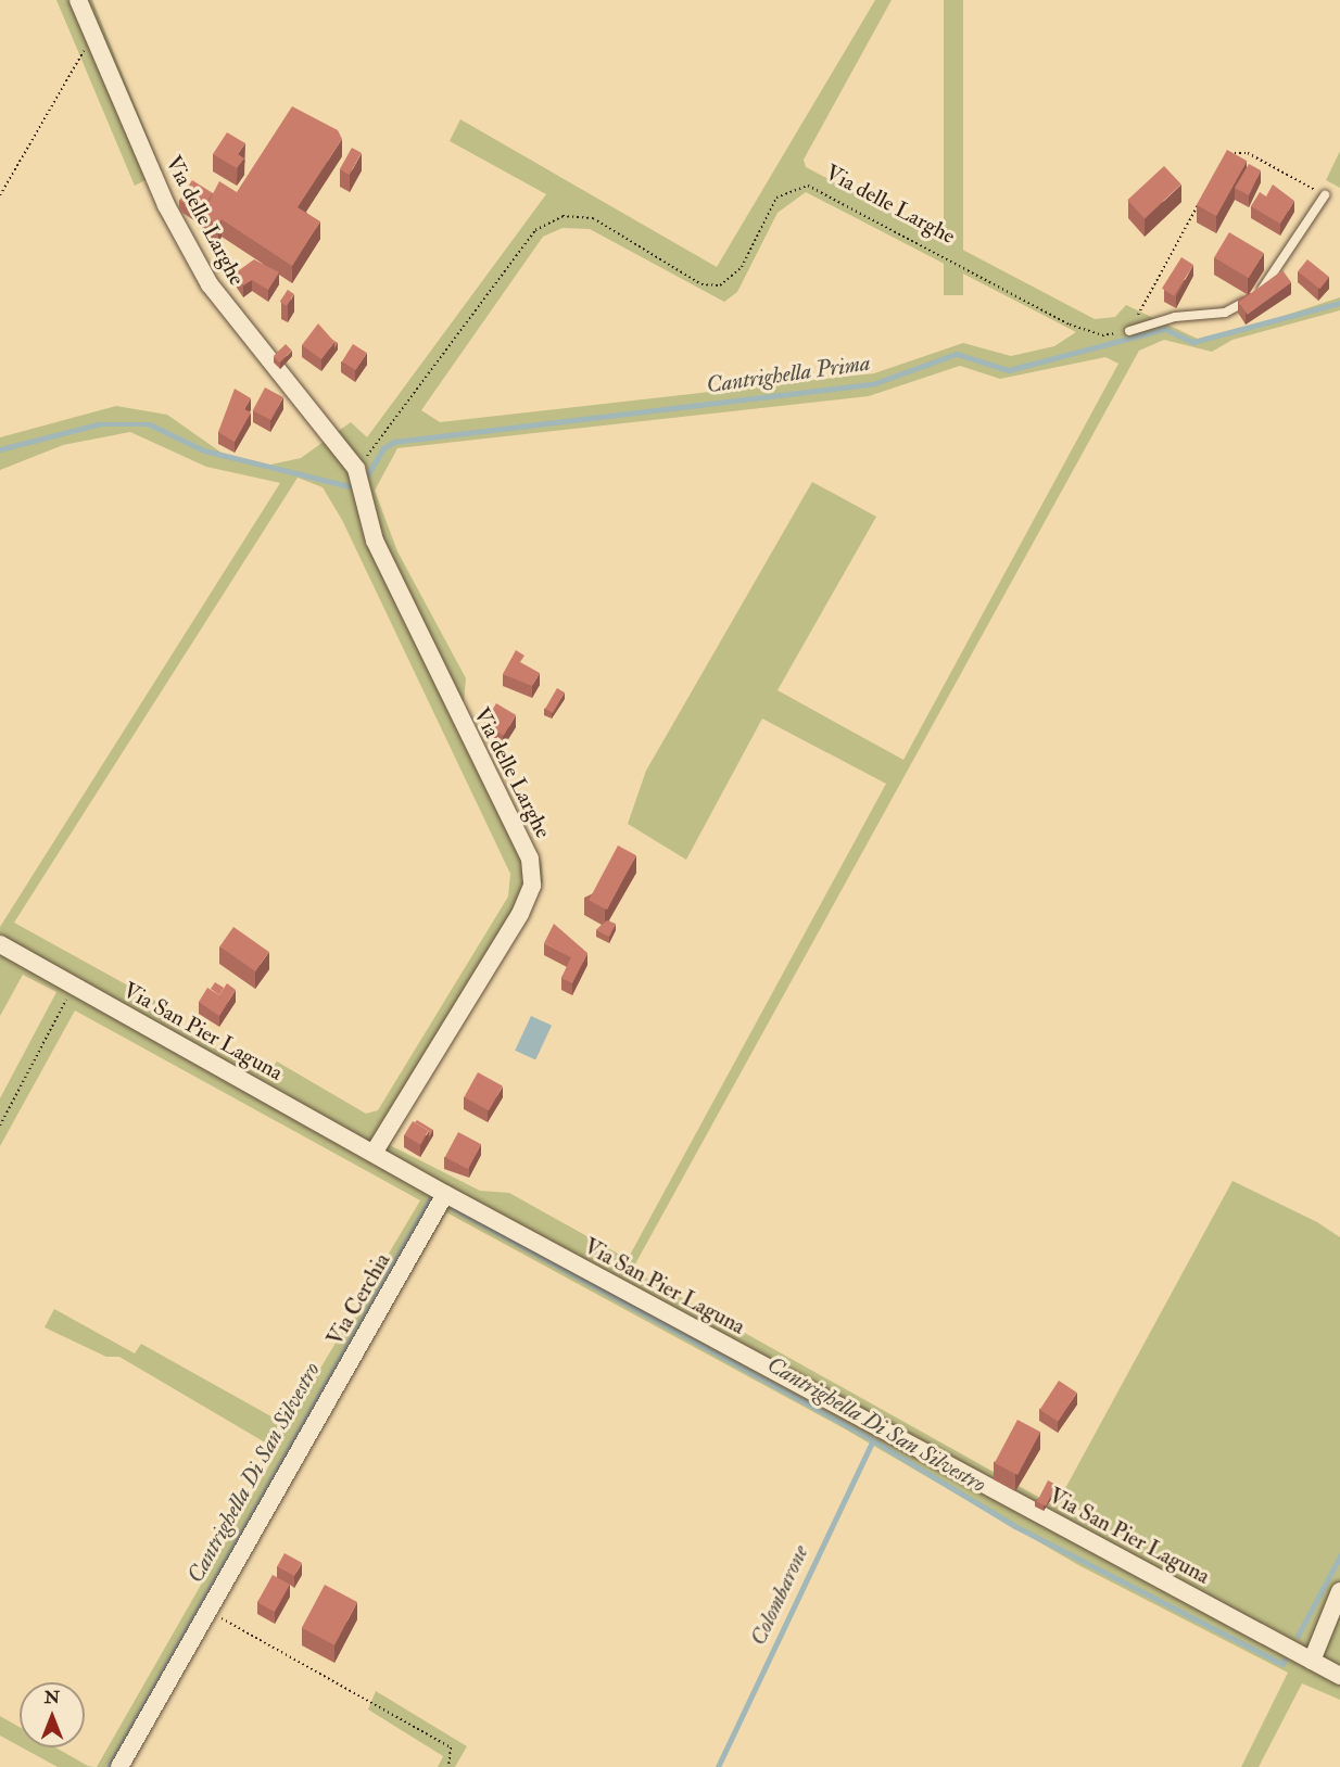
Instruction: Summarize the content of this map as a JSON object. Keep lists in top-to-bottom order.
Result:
{
  "streets": {
    "street": ["Via delle Larghe", "Via San Pier Laguna", "Via Cerchia"]
  },
  "crossings": [
    ["Via delle Larghe", "Via San Pier Laguna"],
    ["Via San Pier Laguna", "Via Cerchia"]
  ],
  "water": ["Cantrighella Prima", "Cantrighella Di San Silvestro", "Colombarone"],
  "north": "top"
}
